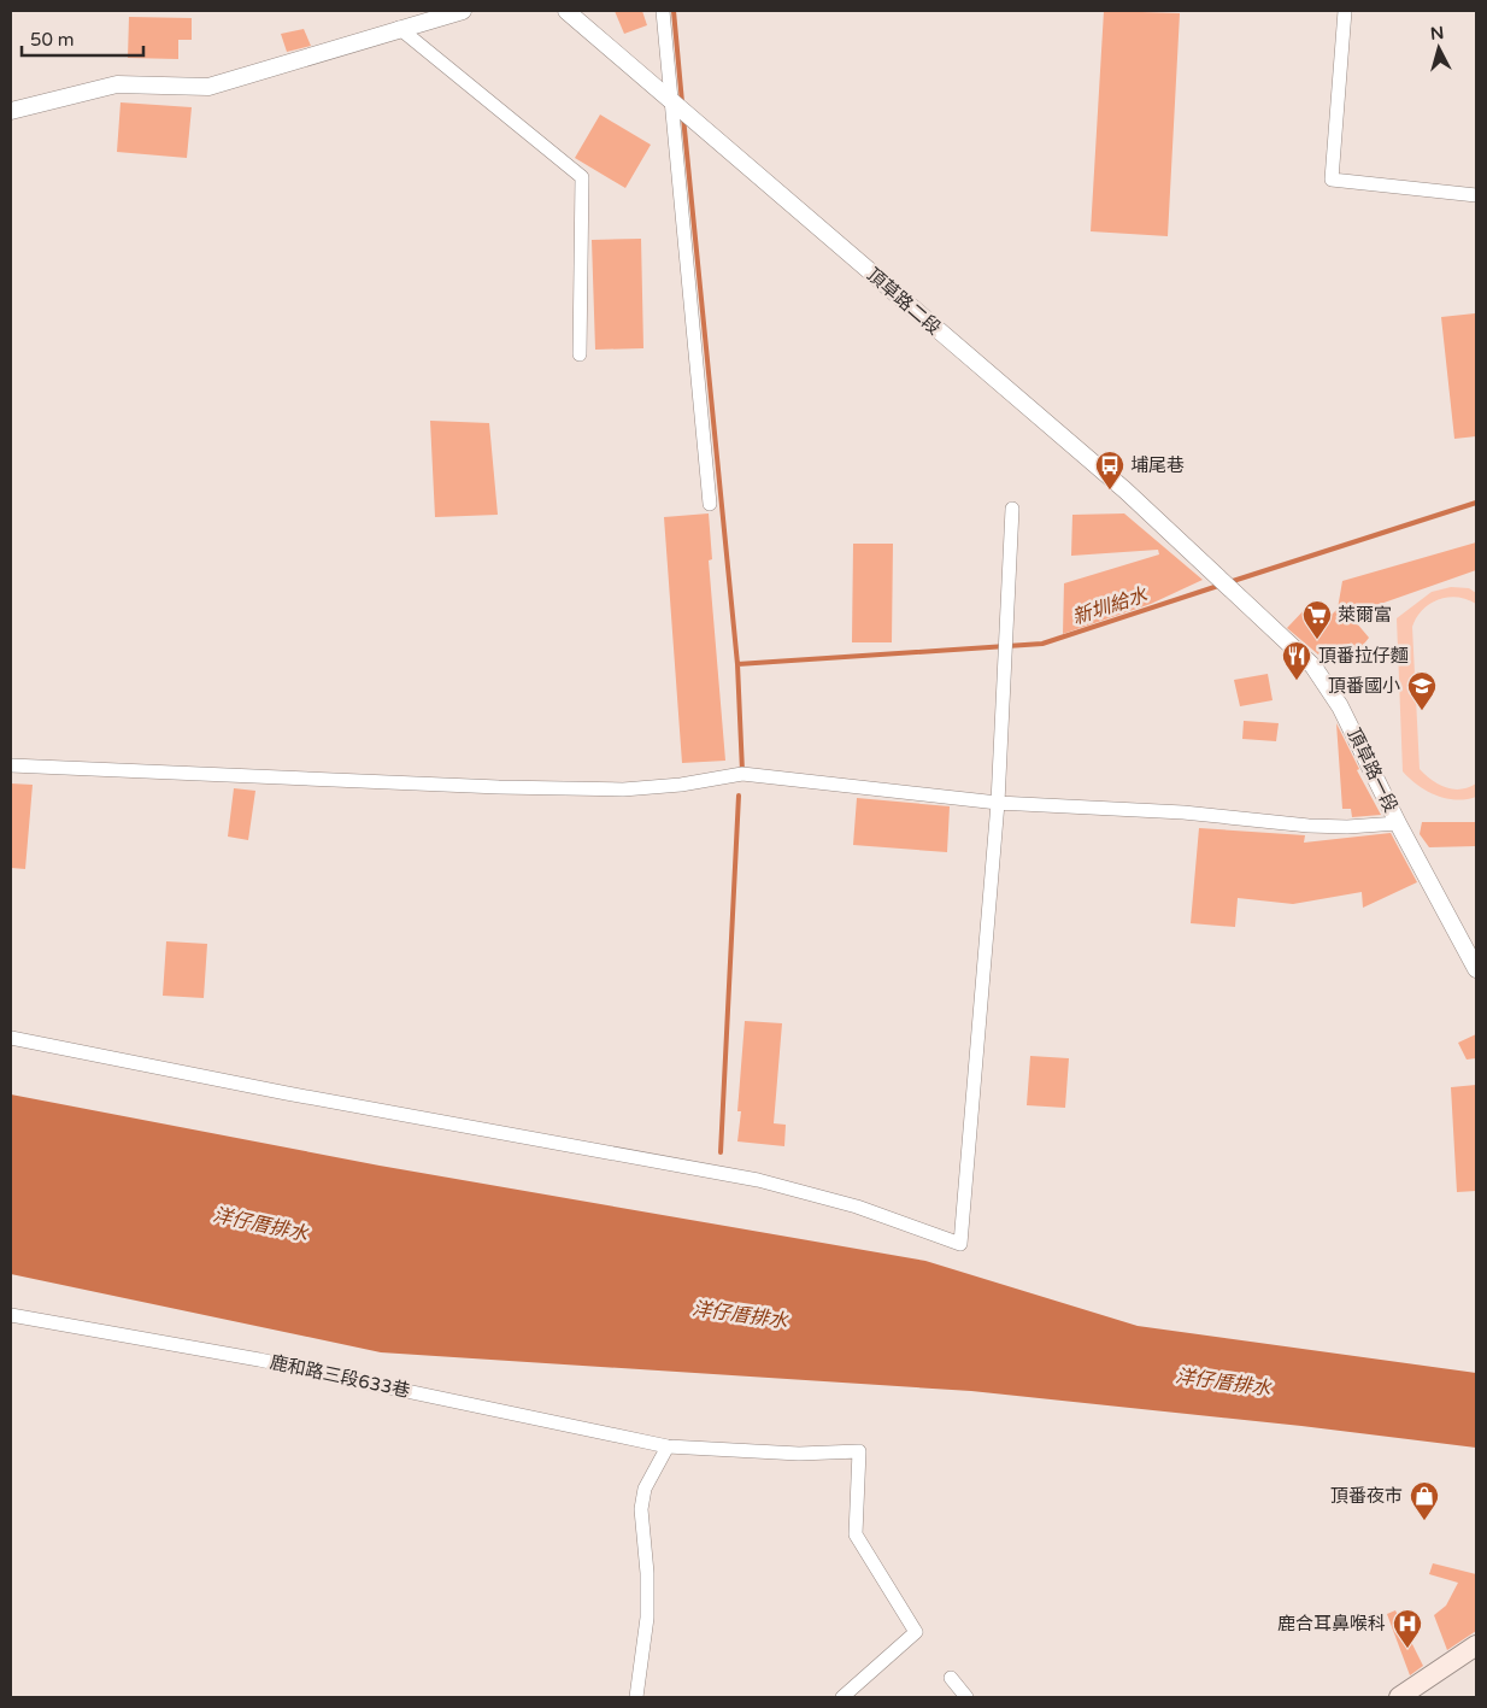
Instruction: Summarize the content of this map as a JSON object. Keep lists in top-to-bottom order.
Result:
{
  "streets": {
    "street": ["頂草路二段", "頂草路一段", "鹿和路三段633巷"]
  },
  "crossings": [
    ["頂草路二段", "頂草路一段"]
  ],
  "water": ["新圳給水", "洋仔厝排水"],
  "places": {
    "bus stop": ["埔尾巷"],
    "supermarket": ["萊爾富"],
    "restaurant": ["頂番拉仔麵"],
    "school or university": ["頂番國小"],
    "shop": ["頂番夜市"],
    "hospital": ["鹿合耳鼻喉科"]
  },
  "scale_bar": "50 m",
  "north": "top"
}
